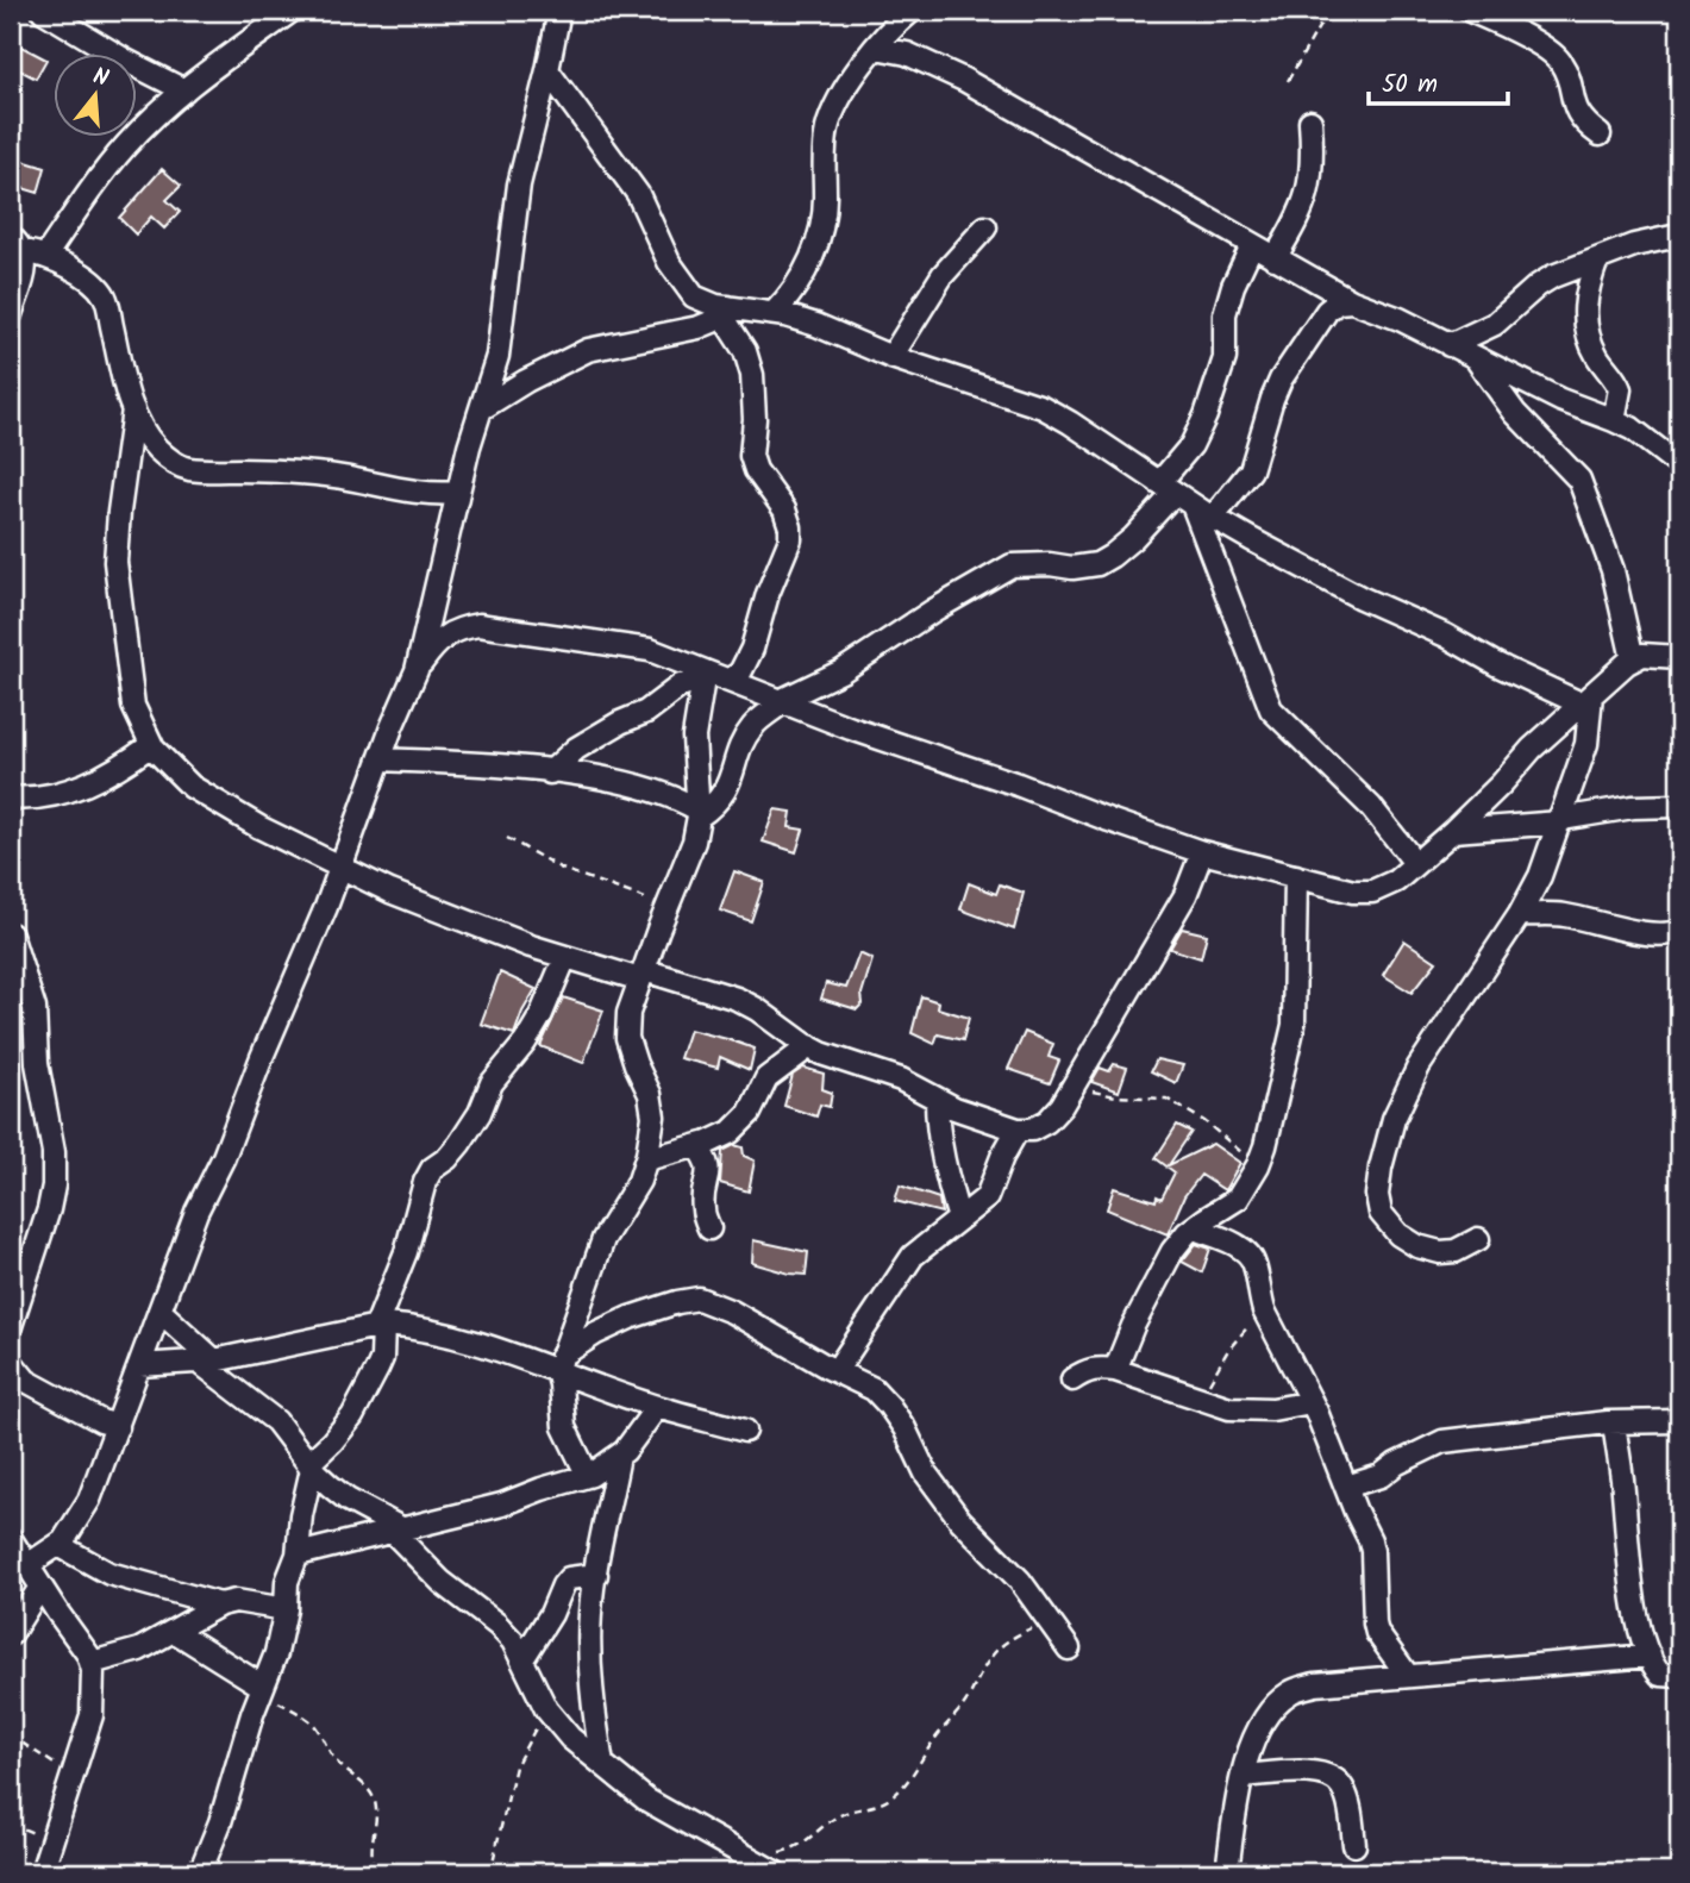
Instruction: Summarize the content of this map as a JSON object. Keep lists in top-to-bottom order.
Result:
{
  "scale_bar": "50 m",
  "north": "top"
}
